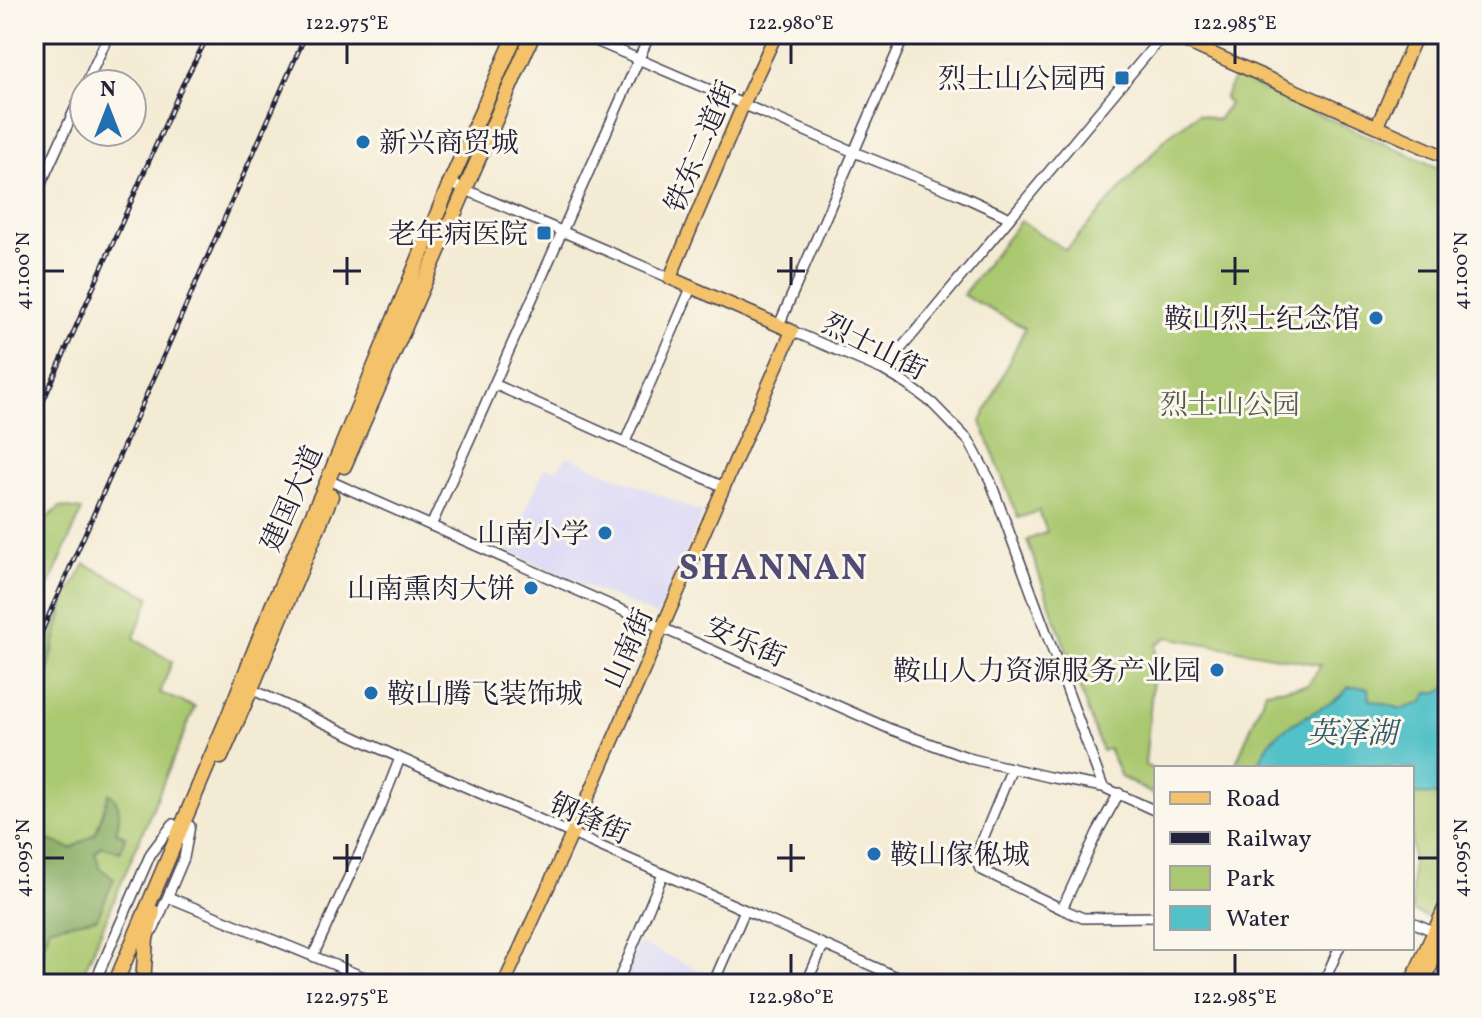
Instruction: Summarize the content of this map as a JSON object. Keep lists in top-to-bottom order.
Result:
{
  "streets": {
    "highway": ["建国大道"],
    "main road": ["铁东二道街", "烈士山街", "山南街"],
    "street": ["安乐街", "钢锋街"]
  },
  "crossings": [
    ["铁东二道街", "烈士山街"],
    ["烈士山街", "建国大道"],
    ["烈士山街", "安乐街"],
    ["烈士山街", "山南街"],
    ["建国大道", "安乐街"],
    ["建国大道", "钢锋街"],
    ["安乐街", "山南街"],
    ["山南街", "钢锋街"]
  ],
  "districts": ["SHANNAN"],
  "water": ["英泽湖"],
  "parks": ["烈士山公园"],
  "places": {
    "transit": ["烈士山公园西", "老年病医院"],
    "other": [
      "新兴商贸城",
      "鞍山烈士纪念馆",
      "山南小学",
      "山南熏肉大饼",
      "鞍山人力资源服务产业园",
      "鞍山腾飞装饰城",
      "鞍山傢俬城"
    ]
  },
  "legend": [
    "Road",
    "Railway",
    "Park",
    "Water"
  ],
  "north": "top",
  "coordinates": [
    "122.975°E",
    "122.980°E",
    "122.985°E",
    "41.100°N",
    "41.095°N"
  ]
}
